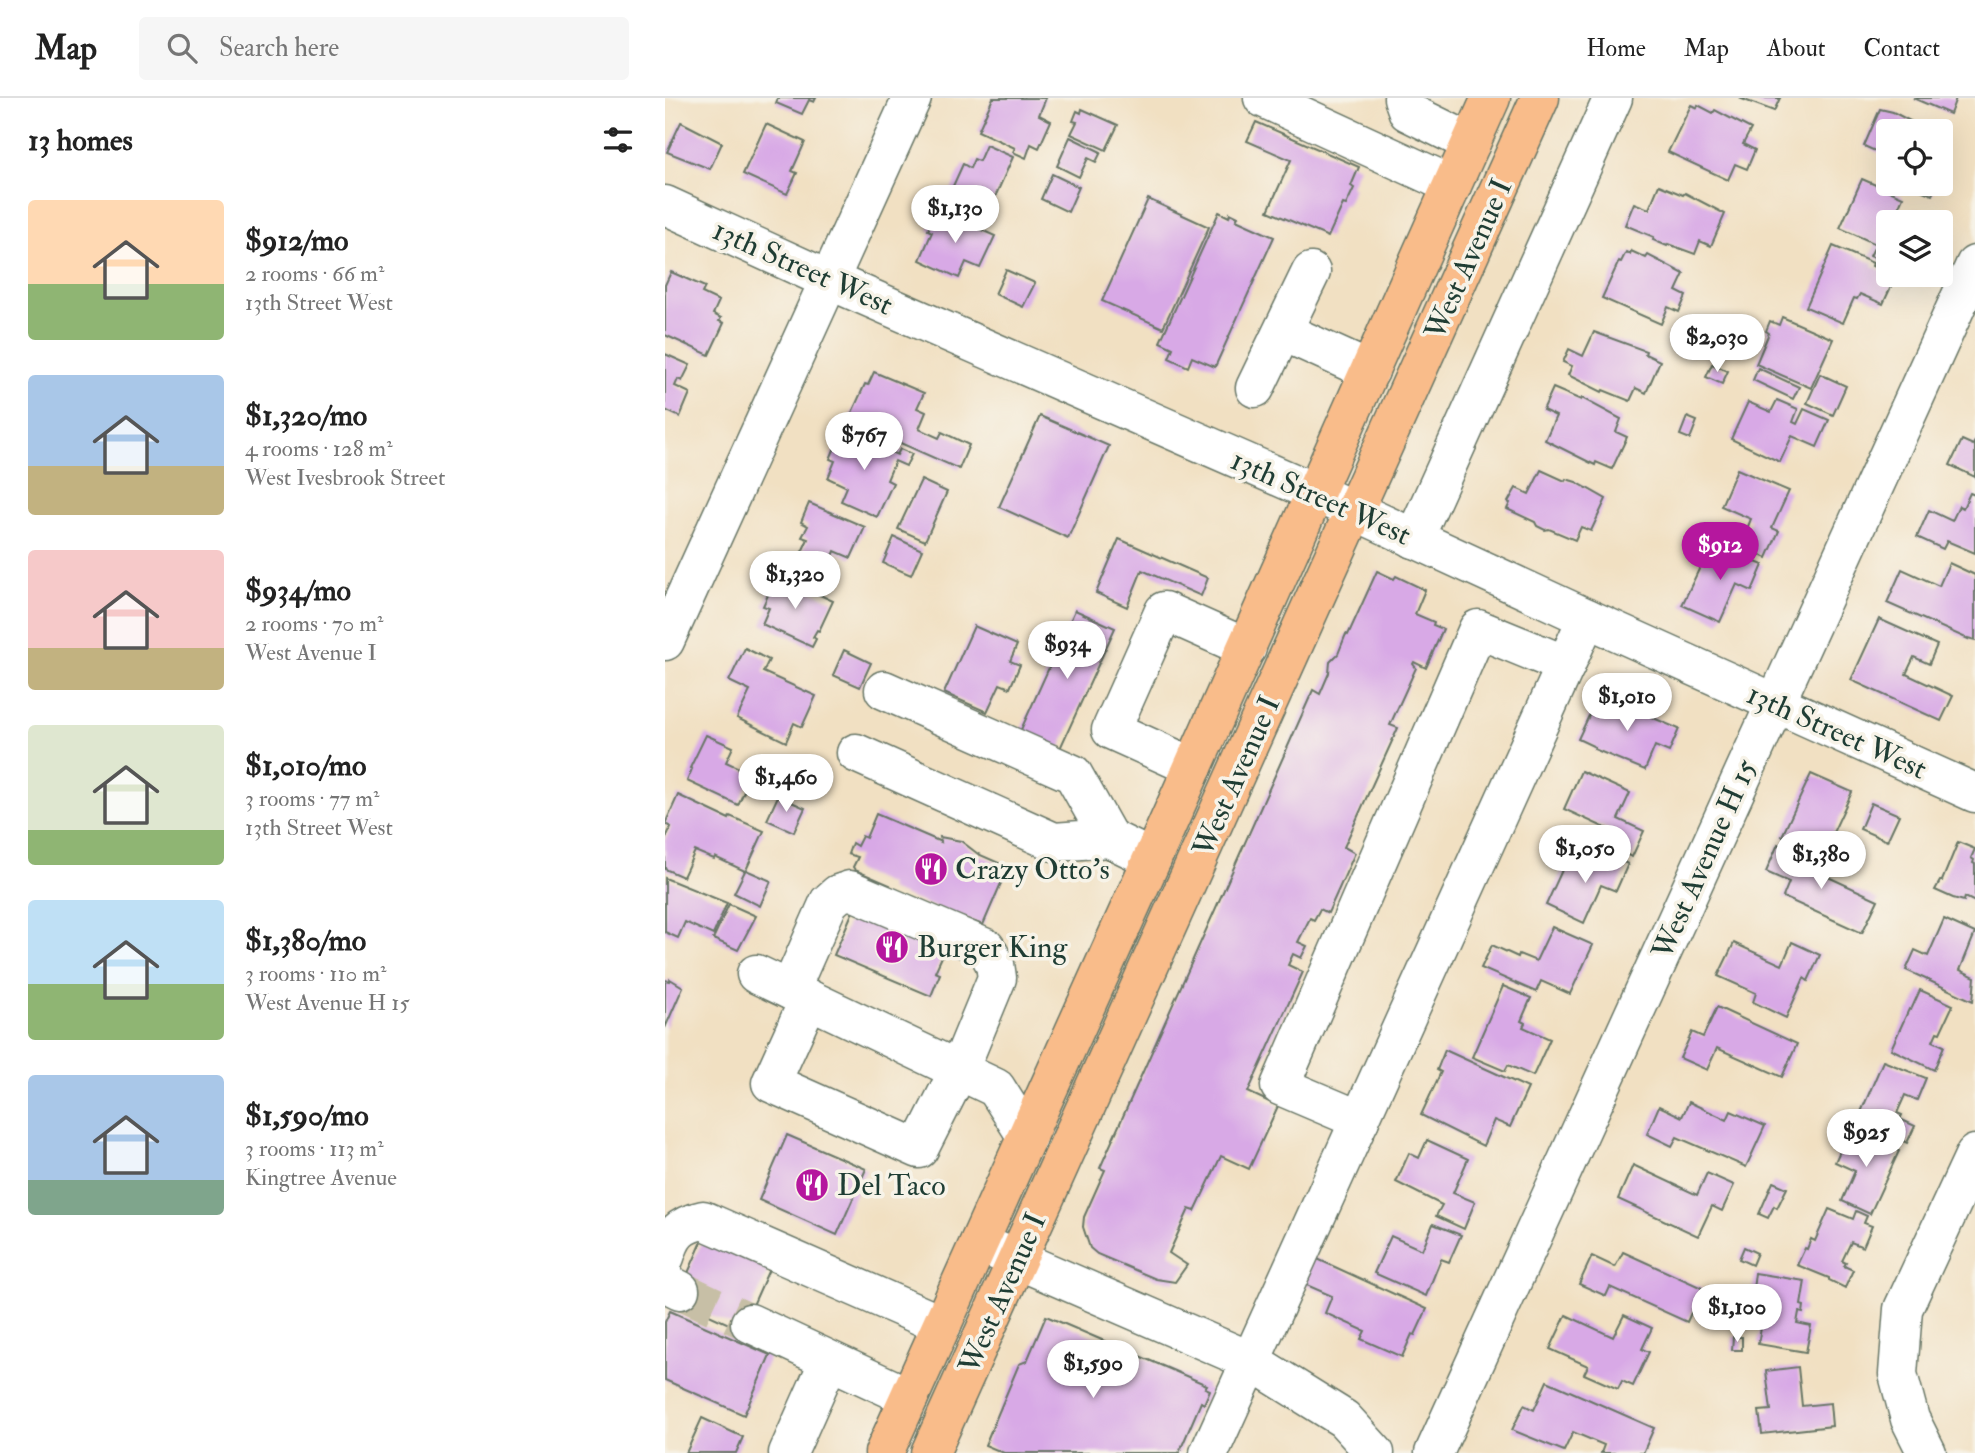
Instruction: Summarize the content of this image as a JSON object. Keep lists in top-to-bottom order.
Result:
{
  "streets": {
    "main road": ["West Avenue I"],
    "street": ["13th Street West", "West Avenue H 15"]
  },
  "crossings": [
    ["West Avenue I", "13th Street West"],
    ["13th Street West", "West Avenue H 15"]
  ],
  "places": {
    "restaurant": ["Crazy Otto's", "Burger King", "Del Taco"]
  },
  "page": {
    "header": "Map",
    "search": "Search here",
    "nav": [
      "Home",
      "Map",
      "About",
      "Contact"
    ],
    "heading": "13 homes",
    "list": [
      {
        "name": "$912/mo",
        "note": "2 rooms · 66 m² · 13th Street West"
      },
      {
        "name": "$1,320/mo",
        "note": "4 rooms · 128 m² · West Ivesbrook Street"
      },
      {
        "name": "$934/mo",
        "note": "2 rooms · 70 m² · West Avenue I"
      },
      {
        "name": "$1,010/mo",
        "note": "3 rooms · 77 m² · 13th Street West"
      },
      {
        "name": "$1,380/mo",
        "note": "3 rooms · 110 m² · West Avenue H 15"
      },
      {
        "name": "$1,590/mo",
        "note": "3 rooms · 113 m² · Kingtree Avenue"
      }
    ],
    "price": [
      "$1,130",
      "$2,030",
      "$767",
      "$912",
      "$1,320",
      "$934",
      "$1,010",
      "$1,460",
      "$1,050",
      "$1,380",
      "$925",
      "$1,100",
      "$1,590"
    ]
  }
}
